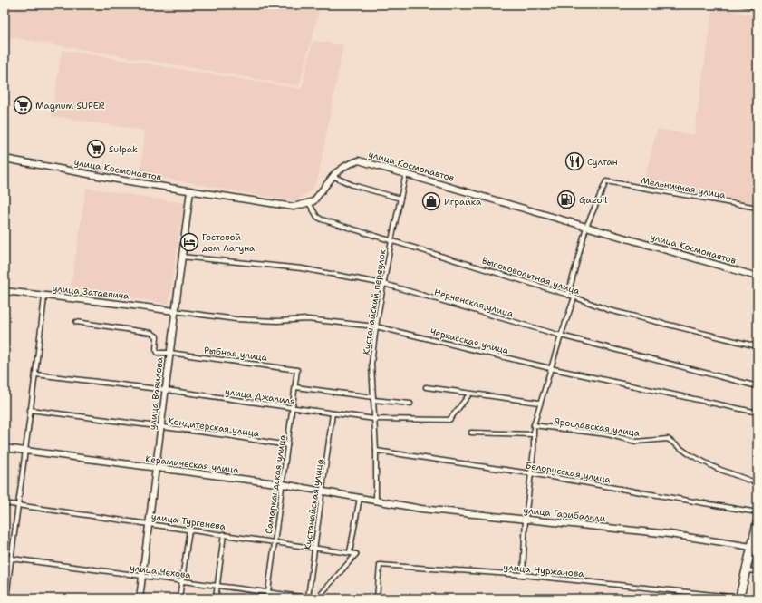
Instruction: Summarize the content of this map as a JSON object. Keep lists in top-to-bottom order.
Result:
{
  "streets": {
    "street": [
      "улица Космонавтов",
      "Мельничная улица",
      "Высоковольтная улица",
      "улица Затаевича",
      "Кустанайский переулок",
      "Нерченская улица",
      "Черкасская улица",
      "Рыбная улица",
      "улица Вавилова",
      "улица Джалиля",
      "Кондитерская улица",
      "Ярославская улица",
      "Керамическая улица",
      "Белорусская улица",
      "Самаркандская улица",
      "Кустанайская улица",
      "улица Гарибальди",
      "улица Тургенева",
      "улица Нуржанова",
      "улица Чехова"
    ]
  },
  "crossings": [
    ["улица Космонавтов", "Мельничная улица"],
    ["улица Космонавтов", "Высоковольтная улица"],
    ["улица Космонавтов", "Кустанайский переулок"],
    ["улица Космонавтов", "улица Вавилова"],
    ["Высоковольтная улица", "Кустанайский переулок"],
    ["улица Затаевича", "Черкасская улица"],
    ["улица Затаевича", "улица Вавилова"],
    ["Кустанайский переулок", "Нерченская улица"],
    ["Кустанайский переулок", "Черкасская улица"],
    ["Кустанайский переулок", "улица Джалиля"],
    ["Кустанайский переулок", "Керамическая улица"],
    ["Кустанайский переулок", "Белорусская улица"],
    ["Кустанайский переулок", "улица Гарибальди"],
    ["Нерченская улица", "улица Вавилова"],
    ["Черкасская улица", "улица Вавилова"],
    ["Рыбная улица", "улица Вавилова"],
    ["Рыбная улица", "Самаркандская улица"],
    ["улица Вавилова", "улица Джалиля"],
    ["улица Вавилова", "Кондитерская улица"],
    ["улица Вавилова", "Керамическая улица"],
    ["улица Вавилова", "улица Тургенева"],
    ["улица Вавилова", "улица Чехова"],
    ["улица Джалиля", "Самаркандская улица"],
    ["улица Джалиля", "Кустанайская улица"],
    ["Кондитерская улица", "Самаркандская улица"],
    ["Керамическая улица", "Самаркандская улица"],
    ["Керамическая улица", "Кустанайская улица"],
    ["Керамическая улица", "улица Гарибальди"],
    ["Самаркандская улица", "улица Тургенева"],
    ["Самаркандская улица", "улица Чехова"],
    ["Кустанайская улица", "улица Тургенева"],
    ["Кустанайская улица", "улица Чехова"],
    ["улица Тургенева", "улица Чехова"]
  ],
  "places": {
    "supermarket": ["Magnum SUPER", "Sulpak"],
    "restaurant": ["Султан"],
    "fuel station": ["Gazoil"],
    "shop": ["Играйка"],
    "hotel": ["Гостевой дом Лагуна"]
  }
}
